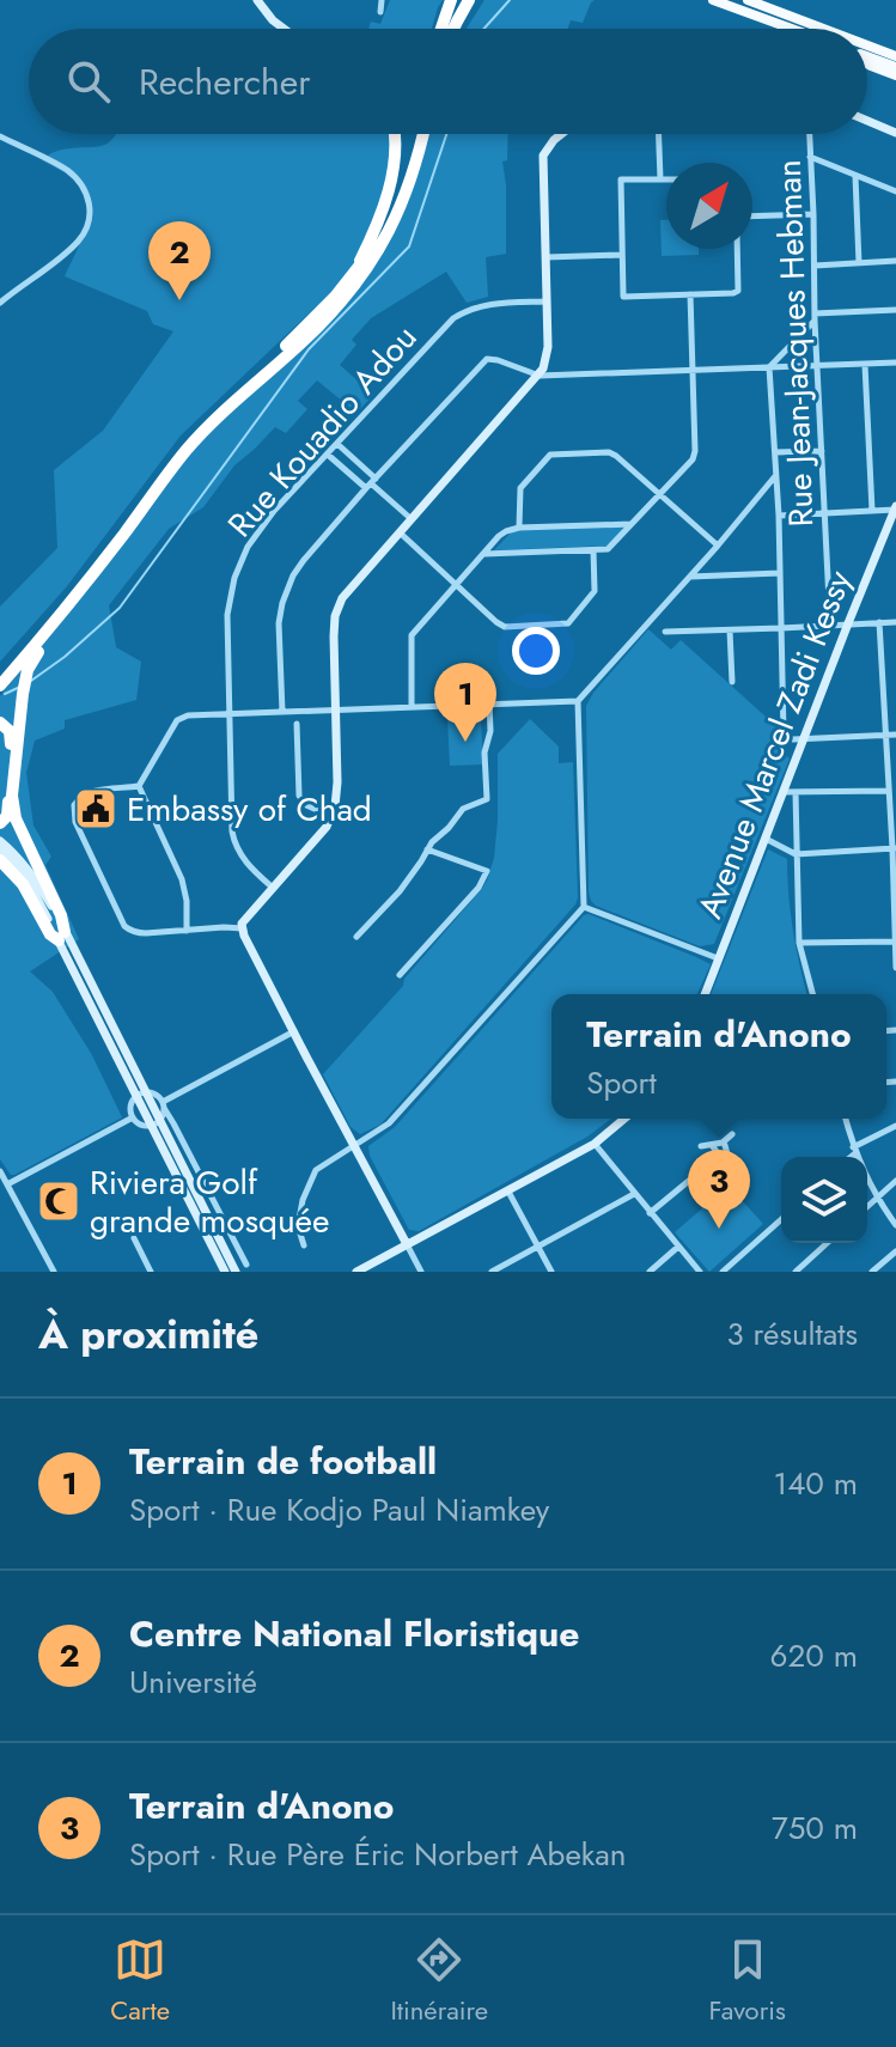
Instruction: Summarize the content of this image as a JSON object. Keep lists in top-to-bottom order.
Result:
{
  "streets": {
    "street": ["Rue Jean-Jacques Hebman", "Rue Kouadio Adou", "Avenue Marcel Zadi Kessy"]
  },
  "places": {
    "public building": ["Embassy of Chad"],
    "mosque": ["Riviera Golf grande mosquée"]
  },
  "north": "top right",
  "page": {
    "search": "Rechercher",
    "pins": ["2", "1", "3"],
    "popup": ["Terrain d'Anono", "Sport"],
    "heading": ["À proximité", "3 résultats"],
    "list": [
      {
        "mark": "1",
        "name": "Terrain de football",
        "note": "Sport · Rue Kodjo Paul Niamkey",
        "value": "140 m"
      },
      {
        "mark": "2",
        "name": "Centre National Floristique",
        "note": "Université",
        "value": "620 m"
      },
      {
        "mark": "3",
        "name": "Terrain d'Anono",
        "note": "Sport · Rue Père Éric Norbert Abekan",
        "value": "750 m"
      }
    ],
    "nav": ["Carte", "Itinéraire", "Favoris"]
  }
}
